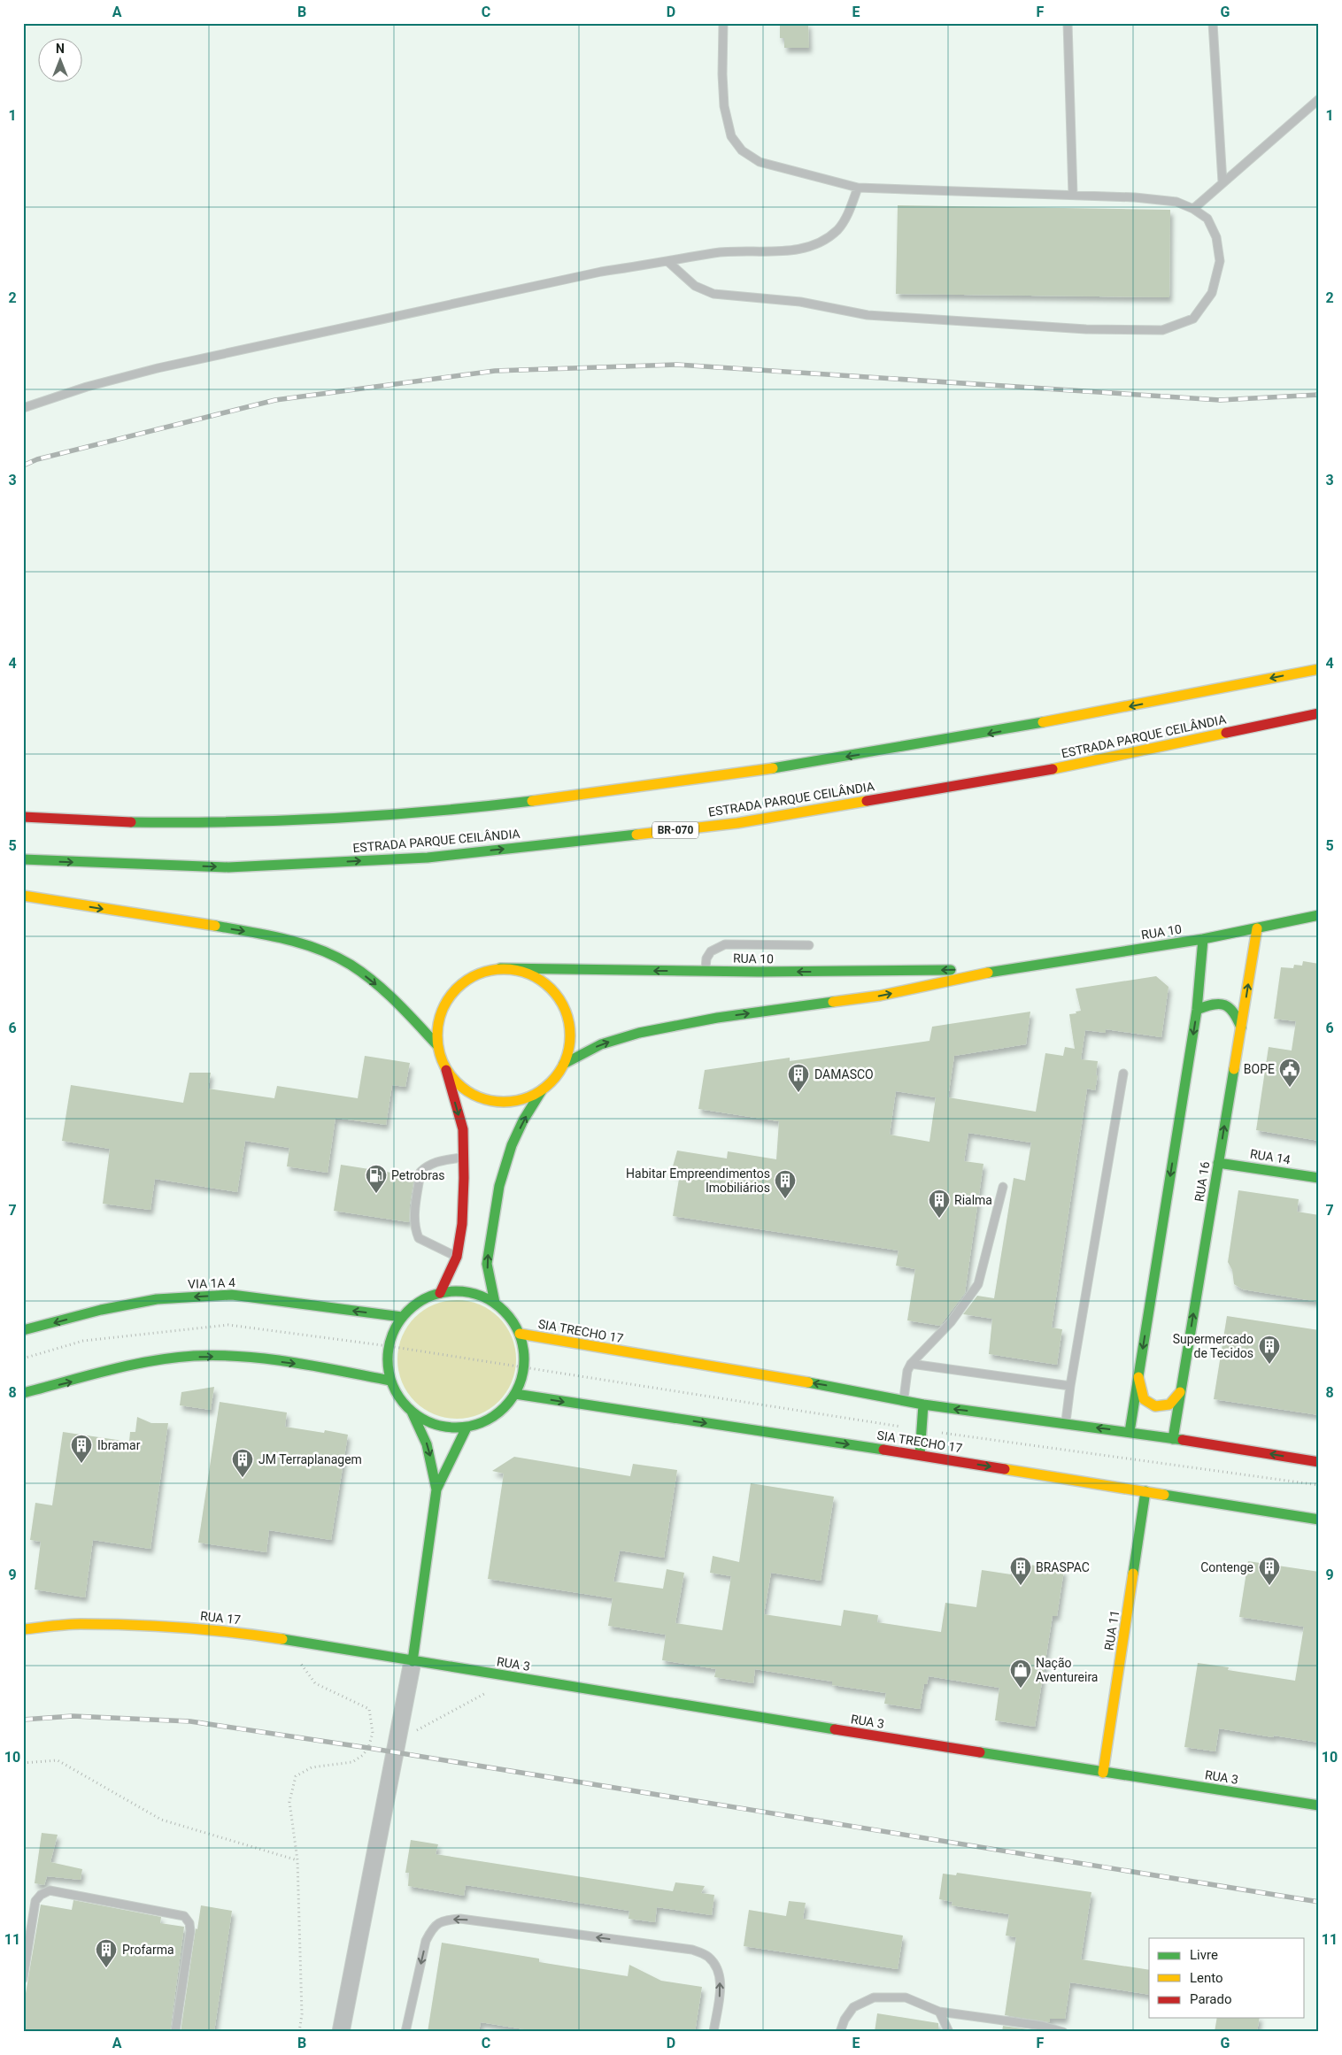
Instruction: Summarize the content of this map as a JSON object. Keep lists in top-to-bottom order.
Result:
{
  "streets": {
    "main road": [
      "ESTRADA PARQUE CEILÂNDIA",
      "BR-070",
      "RUA 10",
      "RUA 14",
      "RUA 16",
      "VIA 1A 4",
      "SIA TRECHO 17",
      "RUA 17",
      "RUA 11",
      "RUA 3"
    ]
  },
  "crossings": [
    ["RUA 10", "RUA 16"],
    ["RUA 14", "RUA 16"],
    ["RUA 16", "SIA TRECHO 17"],
    ["VIA 1A 4", "SIA TRECHO 17"],
    ["SIA TRECHO 17", "RUA 11"],
    ["RUA 17", "RUA 3"],
    ["RUA 11", "RUA 3"]
  ],
  "places": {
    "public building": ["BOPE"],
    "building": [
      "DAMASCO",
      "Habitar Empreendimentos Imobiliários",
      "Rialma",
      "Supermercado de Tecidos",
      "Ibramar",
      "JM Terraplanagem",
      "BRASPAC",
      "Contenge",
      "Profarma"
    ],
    "fuel station": ["Petrobras"],
    "shop": ["Nação Aventureira"]
  },
  "legend": ["Livre", "Lento", "Parado"],
  "north": "top",
  "grid": {
    "columns": [
      "A",
      "B",
      "C",
      "D",
      "E",
      "F",
      "G"
    ],
    "rows": [
      "1",
      "2",
      "3",
      "4",
      "5",
      "6",
      "7",
      "8",
      "9",
      "10",
      "11"
    ]
  }
}
